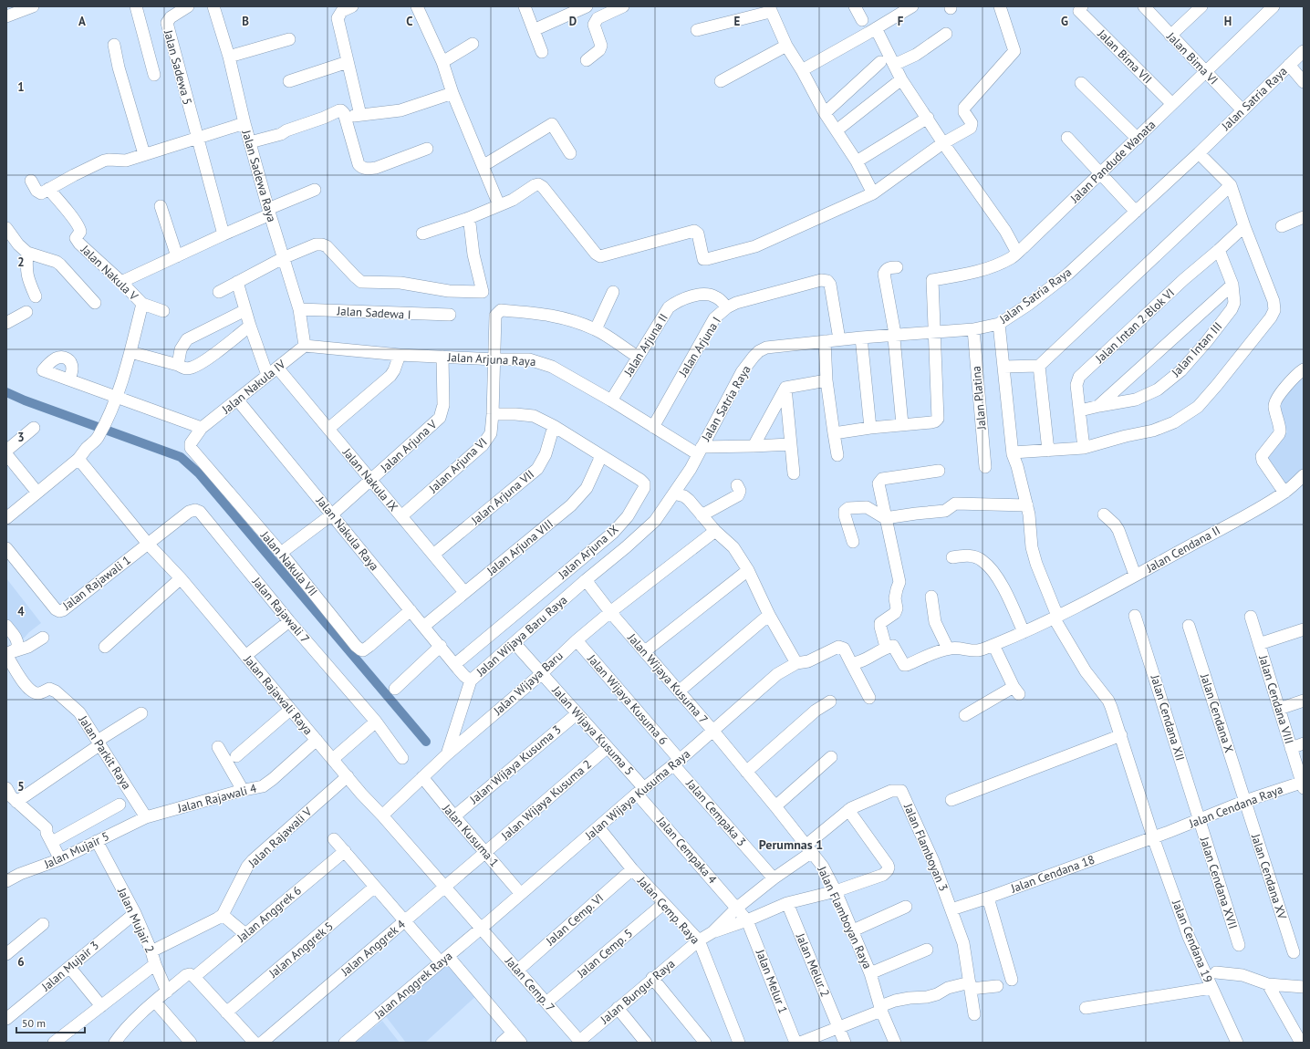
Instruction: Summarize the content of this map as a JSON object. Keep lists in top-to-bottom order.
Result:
{
  "streets": {
    "street": [
      "Jalan Bima VII",
      "Jalan Bima VI",
      "Jalan Sadewa 5",
      "Jalan Satria Raya",
      "Jalan Pandude Wanata",
      "Jalan Sadewa Raya",
      "Jalan Nakula V",
      "Jalan Sadewa I",
      "Jalan Intan 2 Blok VI",
      "Jalan Arjuna II",
      "Jalan Arjuna I",
      "Jalan Intan III",
      "Jalan Arjuna Raya",
      "Jalan Nakula IV",
      "Jalan Platina",
      "Jalan Arjuna V",
      "Jalan Arjuna VI",
      "Jalan Nakula IX",
      "Jalan Arjuna VII",
      "Jalan Nakula Raya",
      "Jalan Arjuna VIII",
      "Jalan Cendana II",
      "Jalan Arjuna IX",
      "Jalan Nakula VII",
      "Jalan Rajawali 1",
      "Jalan Rajawali 7",
      "Jalan Wijaya Baru Raya",
      "Jalan Wijaya Kusuma 7",
      "Jalan Wijaya Baru",
      "Jalan Rajawali Raya",
      "Jalan Wijaya Kusuma 6",
      "Jalan Cendana VIII",
      "Jalan Cendana X",
      "Jalan Cendana XII",
      "Jalan Wijaya Kusuma 5",
      "Jalan Parkit Raya",
      "Jalan Wijaya Kusuma 3",
      "Jalan Wijaya Kusuma Raya",
      "Jalan Rajawali 4",
      "Jalan Wijaya Kusuma 2",
      "Jalan Cendana Raya",
      "Jalan Cempaka 3",
      "Jalan Kusuma 1",
      "Jalan Rajawali V",
      "Jalan Flamboyan 3",
      "Jalan Mujair 5",
      "Jalan Cempaka 4",
      "Jalan Cendana 18",
      "Jalan Cendana XV",
      "Jalan Cendana XVII",
      "Jalan Cemp. Raya",
      "Jalan Anggrek 6",
      "Jalan Flamboyan Raya",
      "Jalan Cemp. VI",
      "Jalan Mujair 2",
      "Jalan Cendana 19",
      "Jalan Anggrek 4",
      "Jalan Anggrek 5",
      "Jalan Cemp. 5",
      "Jalan Melur 2",
      "Jalan Mujair 3",
      "Jalan Melur 1",
      "Jalan Cemp. 7",
      "Jalan Anggrek Raya",
      "Jalan Bungur Raya"
    ]
  },
  "crossings": [
    ["Jalan Bima VII", "Jalan Pandude Wanata"],
    ["Jalan Bima VI", "Jalan Satria Raya"],
    ["Jalan Bima VI", "Jalan Pandude Wanata"],
    ["Jalan Satria Raya", "Jalan Pandude Wanata"],
    ["Jalan Satria Raya", "Jalan Arjuna I"],
    ["Jalan Satria Raya", "Jalan Arjuna Raya"],
    ["Jalan Satria Raya", "Jalan Platina"],
    ["Jalan Satria Raya", "Jalan Wijaya Baru Raya"],
    ["Jalan Satria Raya", "Jalan Cendana 19"],
    ["Jalan Sadewa Raya", "Jalan Sadewa I"],
    ["Jalan Sadewa Raya", "Jalan Arjuna Raya"],
    ["Jalan Sadewa Raya", "Jalan Nakula IV"],
    ["Jalan Nakula V", "Jalan Rajawali Raya"],
    ["Jalan Intan 2 Blok VI", "Jalan Intan III"],
    ["Jalan Arjuna II", "Jalan Arjuna I"],
    ["Jalan Arjuna II", "Jalan Arjuna Raya"],
    ["Jalan Arjuna I", "Jalan Arjuna Raya"],
    ["Jalan Arjuna Raya", "Jalan Nakula IV"],
    ["Jalan Arjuna Raya", "Jalan Arjuna V"],
    ["Jalan Arjuna Raya", "Jalan Arjuna VI"],
    ["Jalan Nakula IV", "Jalan Nakula IX"],
    ["Jalan Nakula IV", "Jalan Nakula Raya"],
    ["Jalan Nakula IV", "Jalan Nakula VII"],
    ["Jalan Arjuna V", "Jalan Nakula IX"],
    ["Jalan Arjuna V", "Jalan Nakula Raya"],
    ["Jalan Arjuna V", "Jalan Nakula VII"],
    ["Jalan Arjuna VI", "Jalan Nakula IX"],
    ["Jalan Arjuna VI", "Jalan Arjuna IX"],
    ["Jalan Nakula IX", "Jalan Arjuna VII"],
    ["Jalan Nakula IX", "Jalan Arjuna VIII"],
    ["Jalan Arjuna VII", "Jalan Arjuna IX"],
    ["Jalan Nakula Raya", "Jalan Arjuna VIII"],
    ["Jalan Nakula Raya", "Jalan Arjuna IX"],
    ["Jalan Nakula Raya", "Jalan Nakula VII"],
    ["Jalan Nakula Raya", "Jalan Wijaya Baru Raya"],
    ["Jalan Arjuna VIII", "Jalan Arjuna IX"],
    ["Jalan Cendana II", "Jalan Cendana 19"],
    ["Jalan Arjuna IX", "Jalan Wijaya Baru Raya"],
    ["Jalan Rajawali 1", "Jalan Rajawali 7"],
    ["Jalan Rajawali 1", "Jalan Rajawali Raya"],
    ["Jalan Rajawali 7", "Jalan Rajawali Raya"],
    ["Jalan Wijaya Baru Raya", "Jalan Wijaya Kusuma 7"],
    ["Jalan Wijaya Baru Raya", "Jalan Wijaya Baru"],
    ["Jalan Wijaya Baru Raya", "Jalan Rajawali Raya"],
    ["Jalan Wijaya Baru Raya", "Jalan Wijaya Kusuma 5"],
    ["Jalan Wijaya Baru Raya", "Jalan Kusuma 1"],
    ["Jalan Wijaya Kusuma 7", "Jalan Wijaya Baru"],
    ["Jalan Wijaya Kusuma 7", "Jalan Wijaya Kusuma Raya"],
    ["Jalan Wijaya Kusuma 7", "Jalan Flamboyan Raya"],
    ["Jalan Wijaya Baru", "Jalan Wijaya Kusuma 6"],
    ["Jalan Wijaya Baru", "Jalan Wijaya Kusuma 5"],
    ["Jalan Rajawali Raya", "Jalan Wijaya Kusuma Raya"],
    ["Jalan Rajawali Raya", "Jalan Rajawali 4"],
    ["Jalan Rajawali Raya", "Jalan Rajawali V"],
    ["Jalan Rajawali Raya", "Jalan Anggrek 4"],
    ["Jalan Rajawali Raya", "Jalan Cemp. 7"],
    ["Jalan Rajawali Raya", "Jalan Anggrek Raya"],
    ["Jalan Wijaya Kusuma 6", "Jalan Wijaya Kusuma Raya"],
    ["Jalan Wijaya Kusuma 6", "Jalan Cempaka 3"],
    ["Jalan Cendana VIII", "Jalan Cendana Raya"],
    ["Jalan Cendana X", "Jalan Cendana Raya"],
    ["Jalan Cendana X", "Jalan Cendana XV"],
    ["Jalan Cendana XII", "Jalan Cendana Raya"],
    ["Jalan Cendana XII", "Jalan Cendana XVII"],
    ["Jalan Wijaya Kusuma 5", "Jalan Wijaya Kusuma 3"],
    ["Jalan Wijaya Kusuma 5", "Jalan Wijaya Kusuma Raya"],
    ["Jalan Wijaya Kusuma 5", "Jalan Wijaya Kusuma 2"],
    ["Jalan Wijaya Kusuma 5", "Jalan Cempaka 4"],
    ["Jalan Parkit Raya", "Jalan Rajawali 4"],
    ["Jalan Parkit Raya", "Jalan Mujair 5"],
    ["Jalan Wijaya Kusuma 3", "Jalan Kusuma 1"],
    ["Jalan Wijaya Kusuma Raya", "Jalan Cempaka 3"],
    ["Jalan Wijaya Kusuma Raya", "Jalan Kusuma 1"],
    ["Jalan Wijaya Kusuma Raya", "Jalan Cempaka 4"],
    ["Jalan Wijaya Kusuma Raya", "Jalan Cemp. Raya"],
    ["Jalan Wijaya Kusuma Raya", "Jalan Flamboyan Raya"],
    ["Jalan Wijaya Kusuma Raya", "Jalan Cemp. 7"],
    ["Jalan Wijaya Kusuma Raya", "Jalan Anggrek Raya"],
    ["Jalan Rajawali 4", "Jalan Mujair 5"],
    ["Jalan Wijaya Kusuma 2", "Jalan Kusuma 1"],
    ["Jalan Wijaya Kusuma 2", "Jalan Anggrek 4"],
    ["Jalan Cendana Raya", "Jalan Cendana 18"],
    ["Jalan Cendana Raya", "Jalan Cendana XV"],
    ["Jalan Cendana Raya", "Jalan Cendana XVII"],
    ["Jalan Cendana Raya", "Jalan Cendana 19"],
    ["Jalan Cempaka 3", "Jalan Flamboyan 3"],
    ["Jalan Kusuma 1", "Jalan Anggrek 4"],
    ["Jalan Flamboyan 3", "Jalan Cempaka 4"],
    ["Jalan Flamboyan 3", "Jalan Cendana 18"],
    ["Jalan Flamboyan 3", "Jalan Flamboyan Raya"],
    ["Jalan Flamboyan 3", "Jalan Bungur Raya"],
    ["Jalan Mujair 5", "Jalan Mujair 2"],
    ["Jalan Cempaka 4", "Jalan Melur 1"],
    ["Jalan Cendana 18", "Jalan Cendana 19"],
    ["Jalan Cemp. Raya", "Jalan Cemp. VI"],
    ["Jalan Cemp. Raya", "Jalan Cemp. 5"],
    ["Jalan Cemp. Raya", "Jalan Bungur Raya"],
    ["Jalan Cemp. VI", "Jalan Cemp. 7"],
    ["Jalan Mujair 2", "Jalan Mujair 3"],
    ["Jalan Cemp. 5", "Jalan Cemp. 7"],
    ["Jalan Cemp. 7", "Jalan Anggrek Raya"],
    ["Jalan Cemp. 7", "Jalan Bungur Raya"]
  ],
  "districts": ["Perumnas 1"],
  "scale_bar": "50 m",
  "grid": {
    "columns": [
      "A",
      "B",
      "C",
      "D",
      "E",
      "F",
      "G",
      "H"
    ],
    "rows": [
      "1",
      "2",
      "3",
      "4",
      "5",
      "6"
    ]
  }
}
